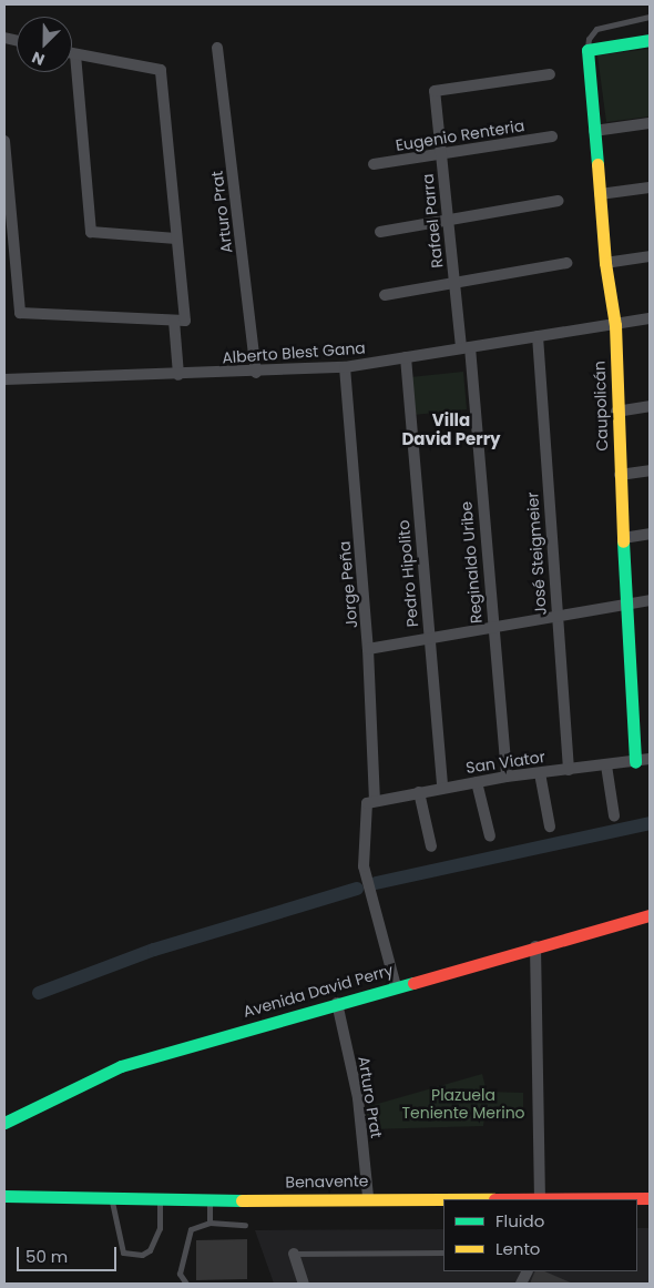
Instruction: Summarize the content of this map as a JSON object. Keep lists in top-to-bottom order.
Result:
{
  "streets": {
    "main road": ["Caupolicán", "Avenida David Perry", "Benavente"],
    "street": [
      "Eugenio Renteria",
      "Arturo Prat",
      "Rafael Parra",
      "Alberto Blest Gana",
      "José Steigmeier",
      "Reginaldo Uribe",
      "Pedro Hipolito",
      "Jorge Peña",
      "San Viator"
    ]
  },
  "crossings": [
    ["Eugenio Renteria", "Rafael Parra"],
    ["Arturo Prat", "Alberto Blest Gana"],
    ["Arturo Prat", "Avenida David Perry"],
    ["Arturo Prat", "Benavente"],
    ["Rafael Parra", "Alberto Blest Gana"],
    ["Rafael Parra", "Reginaldo Uribe"],
    ["Alberto Blest Gana", "Caupolicán"],
    ["Alberto Blest Gana", "José Steigmeier"],
    ["Alberto Blest Gana", "Reginaldo Uribe"],
    ["Alberto Blest Gana", "Pedro Hipolito"],
    ["Alberto Blest Gana", "Jorge Peña"],
    ["Caupolicán", "San Viator"],
    ["José Steigmeier", "San Viator"],
    ["Reginaldo Uribe", "San Viator"],
    ["Pedro Hipolito", "San Viator"],
    ["Jorge Peña", "San Viator"],
    ["Jorge Peña", "Avenida David Perry"]
  ],
  "districts": ["Villa David Perry"],
  "parks": ["Plazuela Teniente Merino"],
  "legend": ["Fluido", "Lento"],
  "scale_bar": "50 m",
  "north": "bottom left"
}
